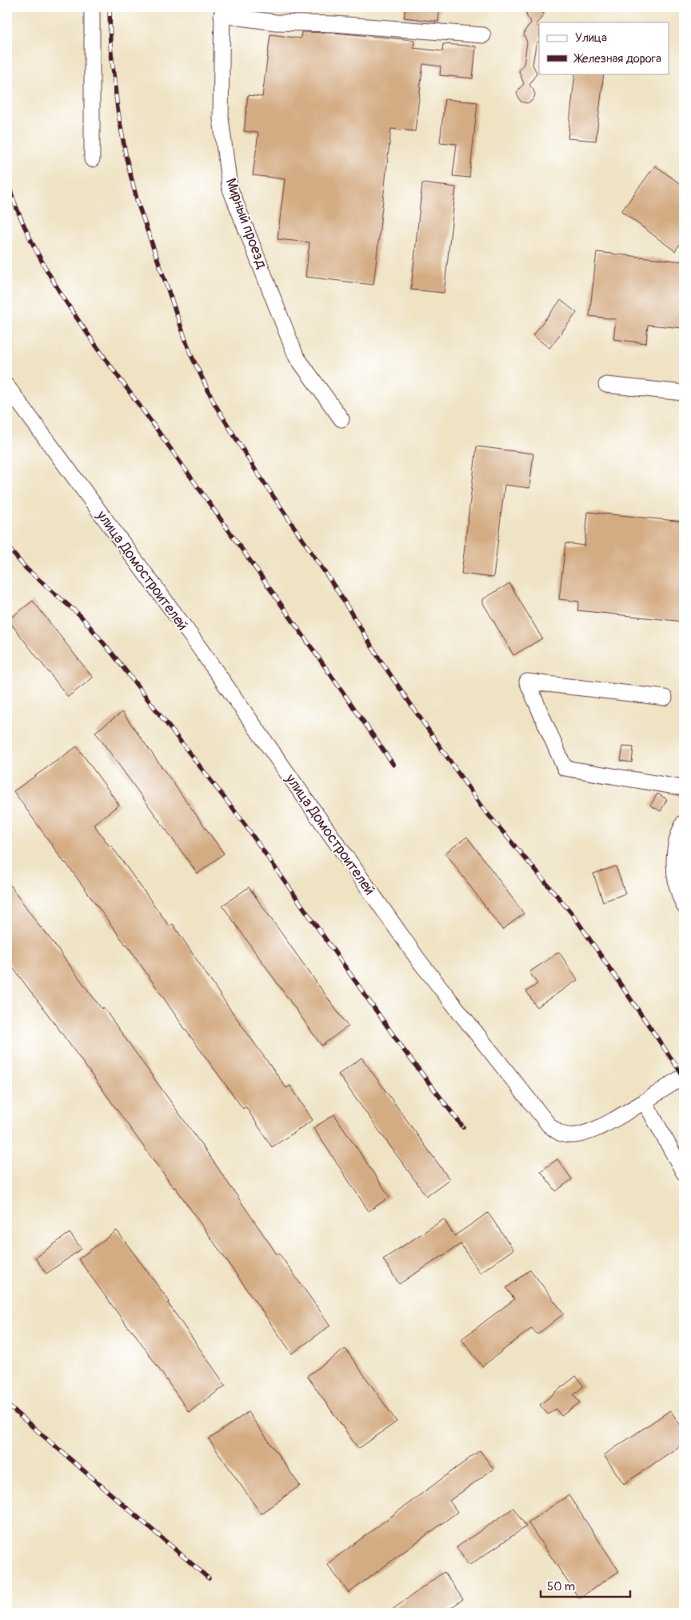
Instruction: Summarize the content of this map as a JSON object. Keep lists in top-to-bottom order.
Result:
{
  "streets": {
    "street": ["Мирный проезд", "улица Домостроителей"]
  },
  "legend": ["Улица", "Железная дорога"],
  "scale_bar": "50 m"
}
